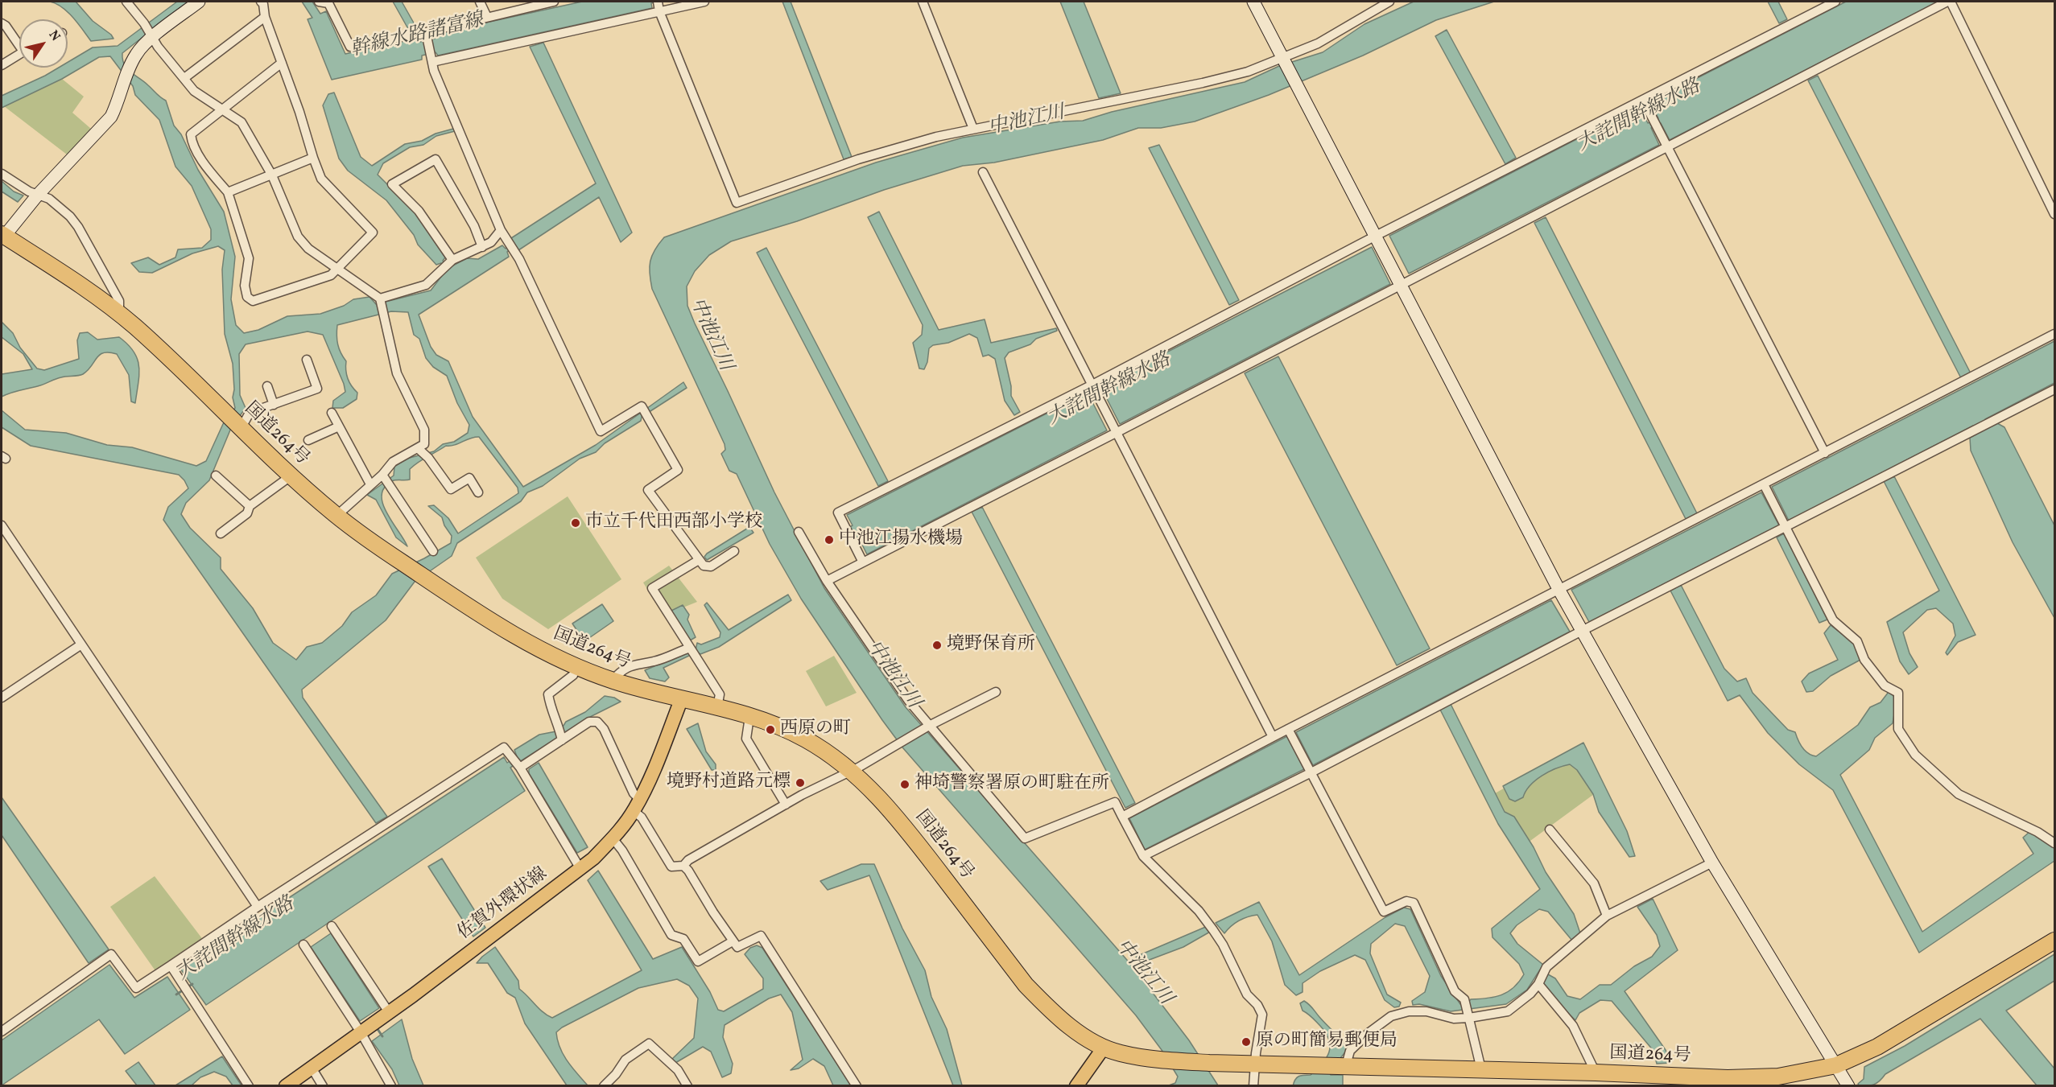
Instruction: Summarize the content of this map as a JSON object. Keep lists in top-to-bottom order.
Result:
{
  "streets": {
    "highway": ["国道264号"],
    "main road": ["佐賀外環状線"]
  },
  "crossings": [
    ["国道264号", "佐賀外環状線"]
  ],
  "water": ["幹線水路諸富線", "大詫間幹線水路", "中池江川"],
  "places": [
    "市立千代田西部小学校",
    "中池江揚水機場",
    "境野保育所",
    "西原の町",
    "境野村道路元標",
    "神埼警察署原の町駐在所",
    "原の町簡易郵便局"
  ],
  "north": "top right"
}
